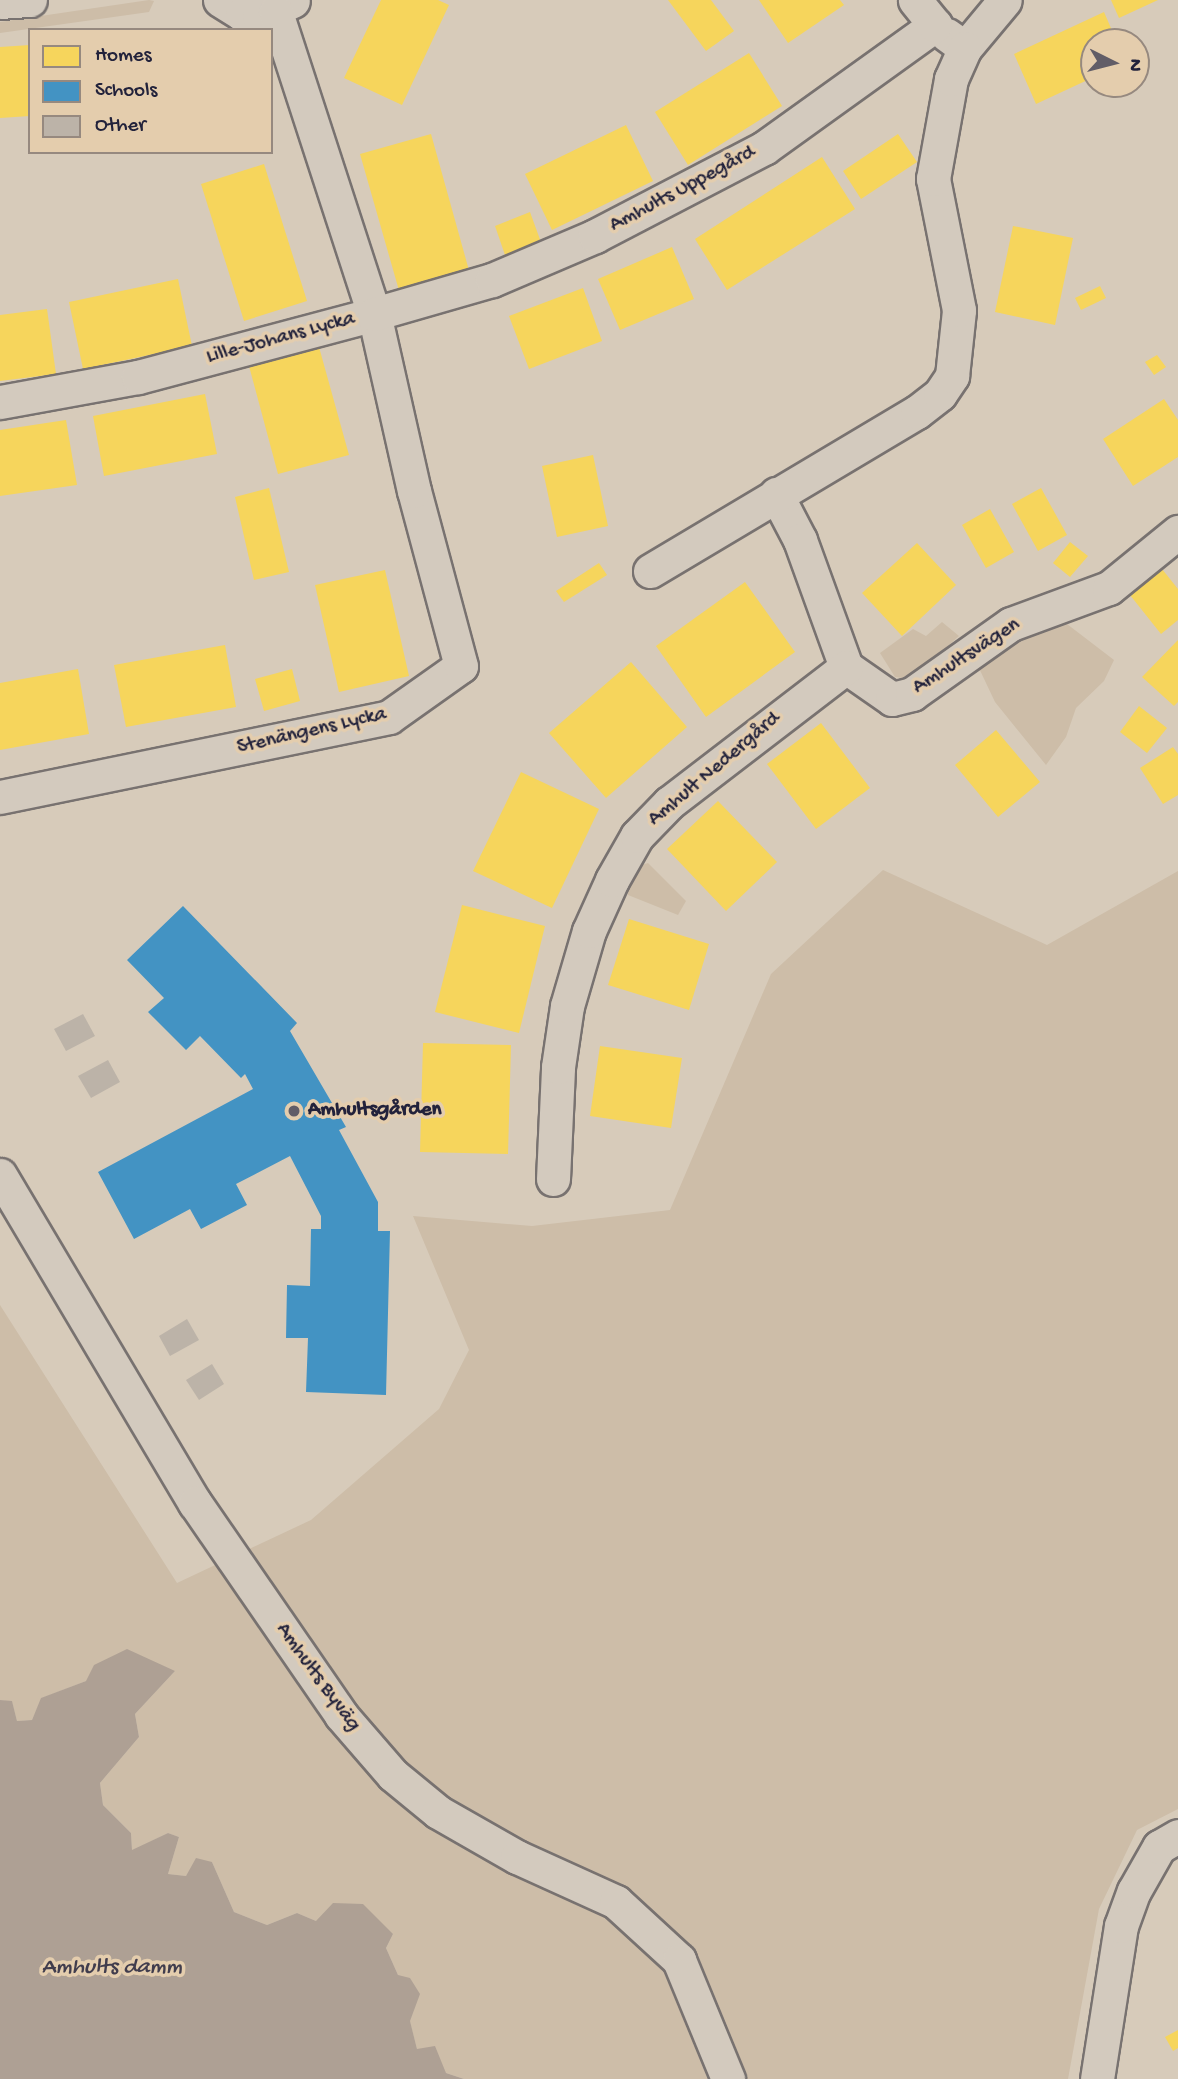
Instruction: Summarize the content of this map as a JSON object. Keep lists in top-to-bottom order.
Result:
{
  "streets": {
    "street": [
      "Amhults Uppegård",
      "Lille-Johans Lycka",
      "Amhultsvägen",
      "Stenängens Lycka",
      "Amhult Nedergård",
      "Amhults Byväg"
    ]
  },
  "crossings": [
    ["Amhults Uppegård", "Lille-Johans Lycka"],
    ["Amhults Uppegård", "Stenängens Lycka"],
    ["Lille-Johans Lycka", "Stenängens Lycka"],
    ["Amhultsvägen", "Amhult Nedergård"]
  ],
  "water": ["Amhults damm"],
  "places": ["Amhultsgården"],
  "legend": ["Homes", "Schools", "Other"],
  "north": "right"
}
